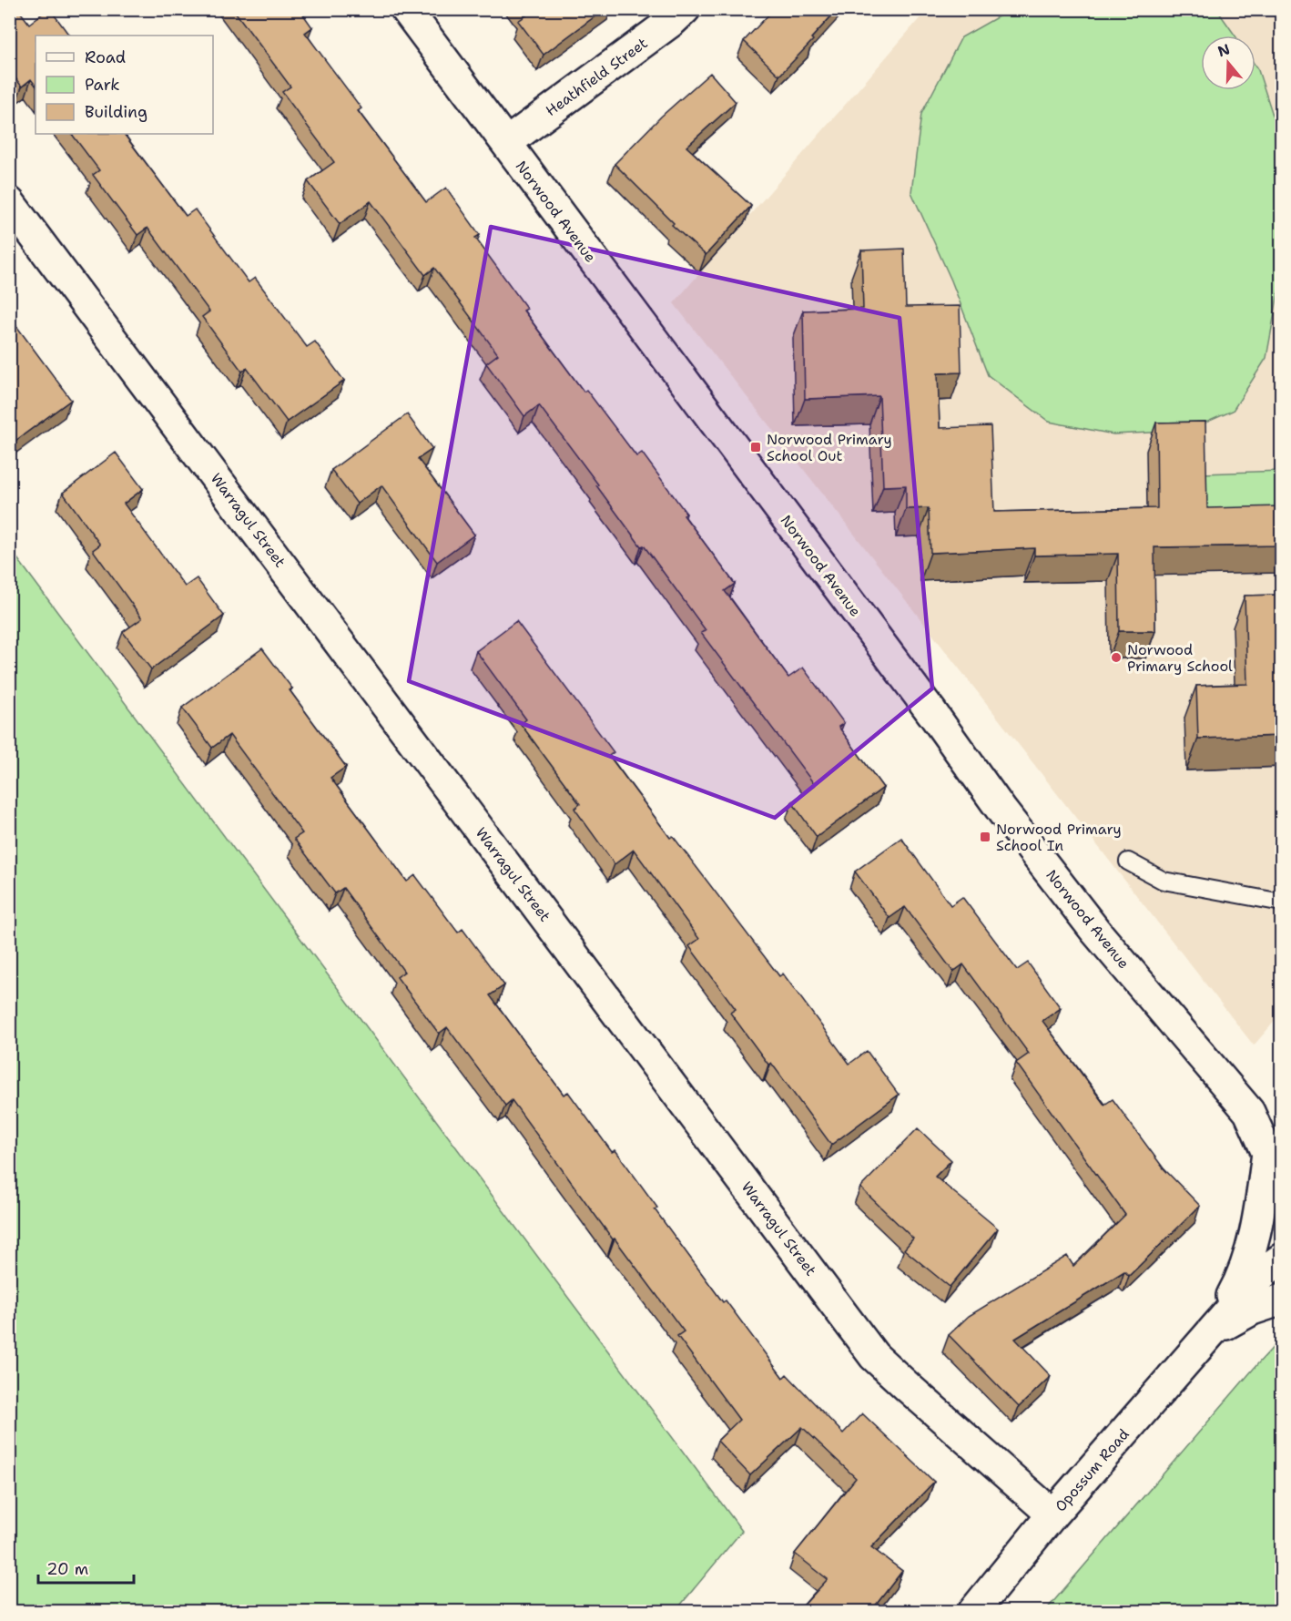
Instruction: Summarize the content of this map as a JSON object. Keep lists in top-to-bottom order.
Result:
{
  "streets": {
    "street": [
      "Heathfield Street",
      "Norwood Avenue",
      "Warragul Street",
      "Opossum Road"
    ]
  },
  "crossings": [
    ["Heathfield Street", "Norwood Avenue"],
    ["Norwood Avenue", "Opossum Road"],
    ["Warragul Street", "Opossum Road"]
  ],
  "places": {
    "transit": ["Norwood Primary School Out", "Norwood Primary School In"],
    "other": ["Norwood Primary School"]
  },
  "legend": ["Road", "Park", "Building"],
  "scale_bar": "20 m",
  "north": "top"
}
